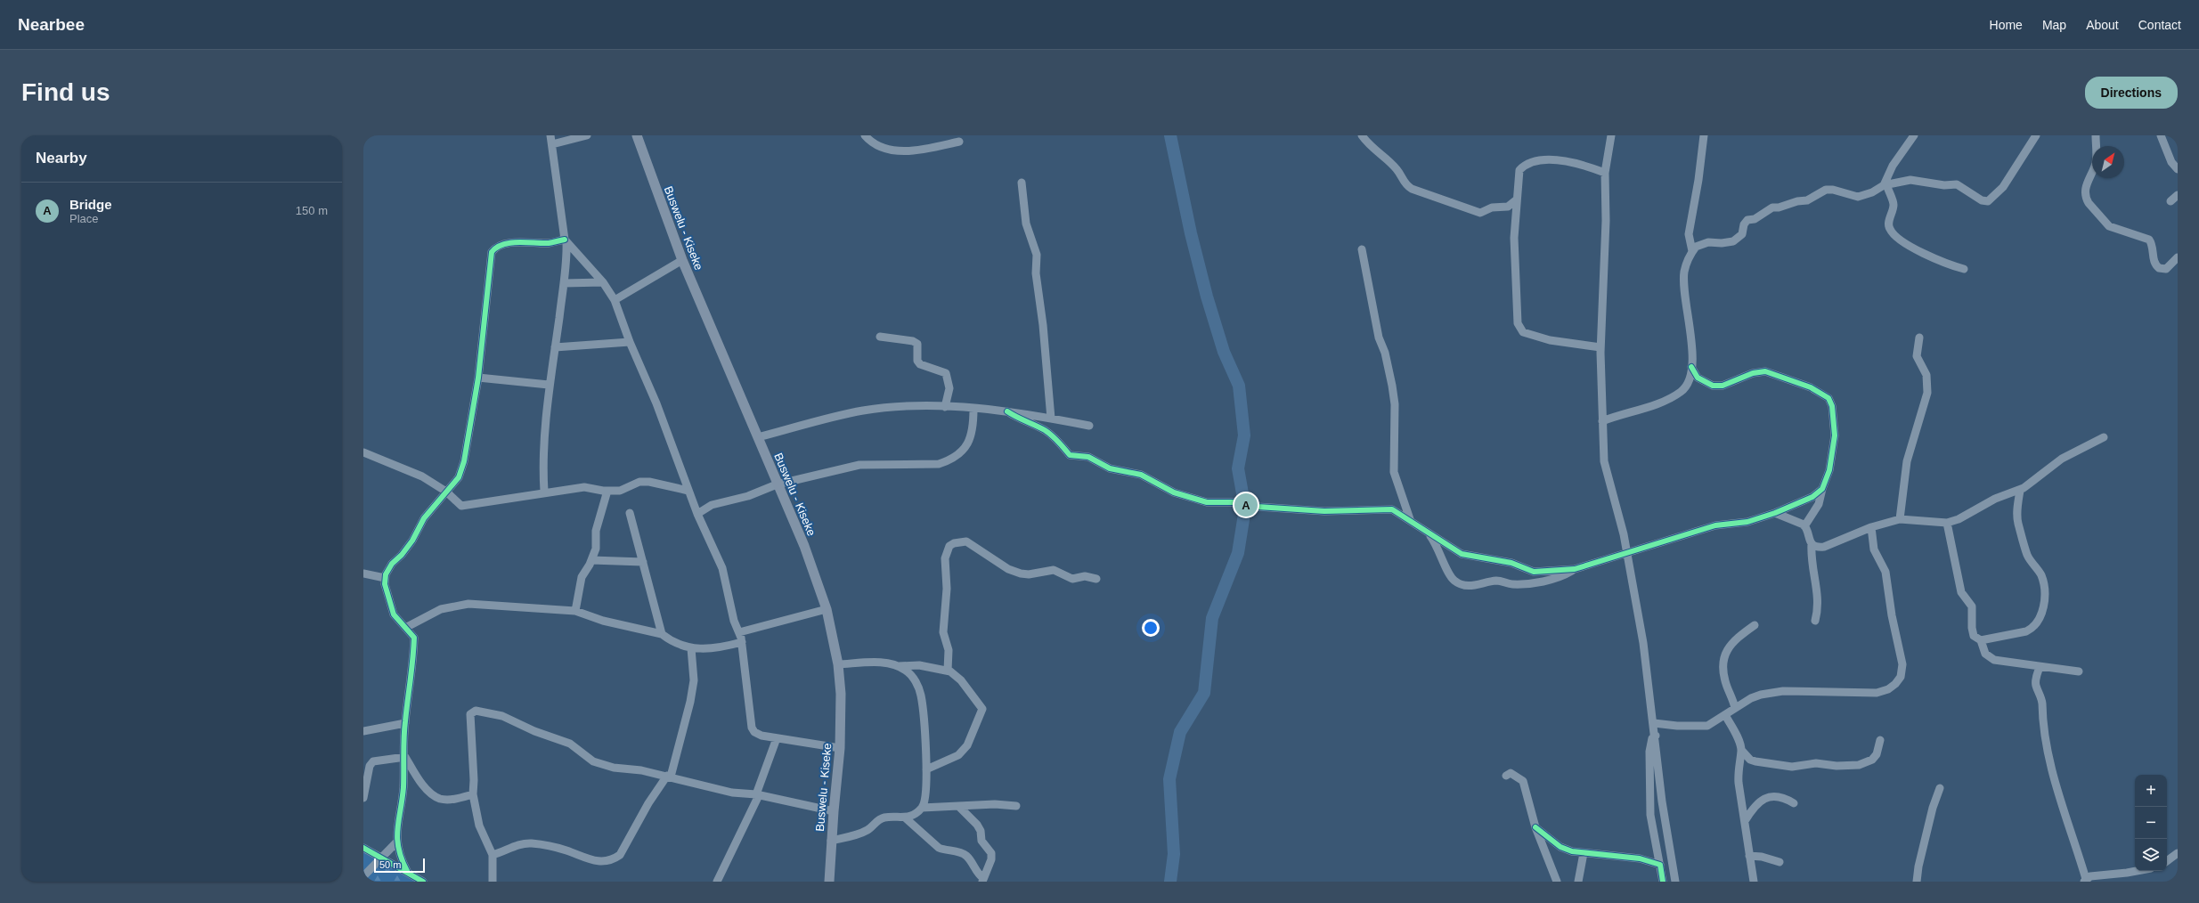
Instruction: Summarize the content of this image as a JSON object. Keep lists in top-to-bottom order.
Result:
{
  "streets": {
    "main road": ["Buswelu - Kiseke"]
  },
  "scale_bar": "50 m",
  "north": "top right",
  "page": {
    "header": "Nearbee",
    "nav": [
      "Home",
      "Map",
      "About",
      "Contact"
    ],
    "buttons": "Directions",
    "title": "Find us",
    "heading": "Nearby",
    "list": [
      {
        "mark": "A",
        "name": "Bridge",
        "note": "Place",
        "value": "150 m"
      }
    ],
    "pins": "A",
    "map_buttons": ["+", "−"],
    "scale": "50 m"
  }
}
